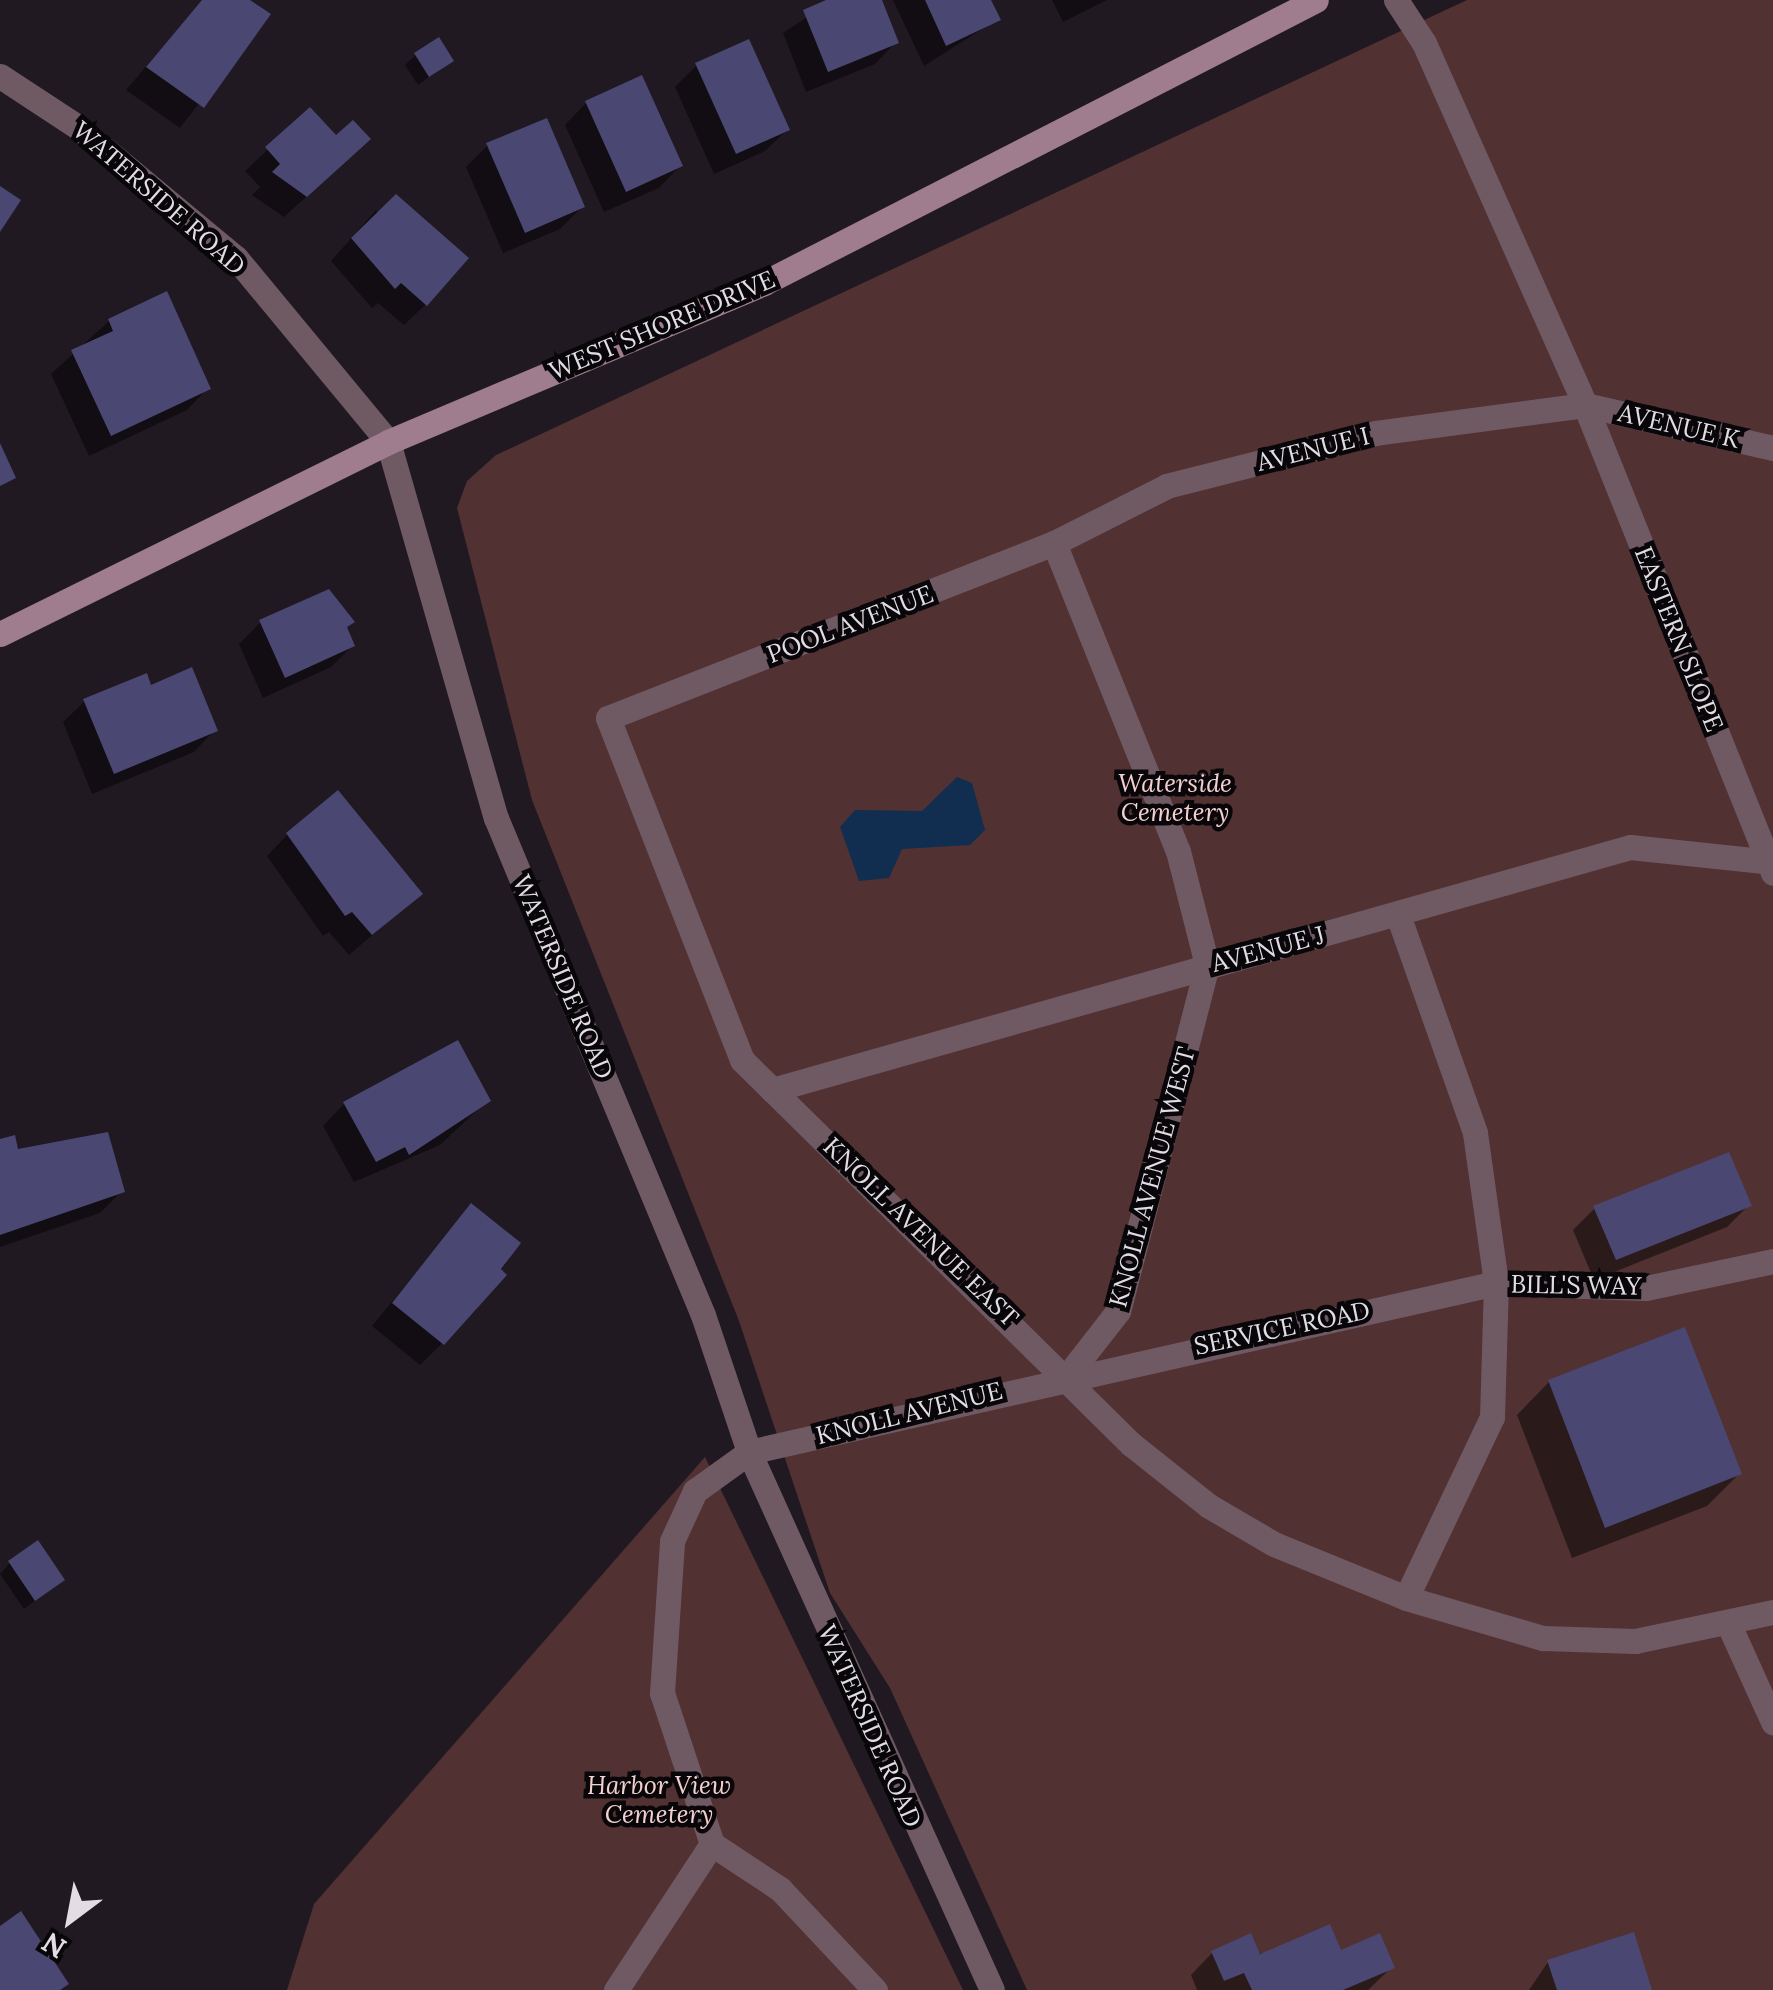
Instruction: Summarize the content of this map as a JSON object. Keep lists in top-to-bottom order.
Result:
{
  "streets": {
    "street": [
      "WATERSIDE ROAD",
      "WEST SHORE DRIVE",
      "AVENUE K",
      "AVENUE I",
      "POOL AVENUE",
      "EASTERN SLOPE",
      "AVENUE J",
      "KNOLL AVENUE WEST",
      "KNOLL AVENUE EAST",
      "BILL'S WAY",
      "SERVICE ROAD",
      "KNOLL AVENUE"
    ]
  },
  "crossings": [
    ["WATERSIDE ROAD", "WEST SHORE DRIVE"],
    ["WATERSIDE ROAD", "KNOLL AVENUE"],
    ["AVENUE K", "AVENUE I"],
    ["AVENUE K", "EASTERN SLOPE"],
    ["AVENUE I", "POOL AVENUE"],
    ["AVENUE I", "EASTERN SLOPE"],
    ["POOL AVENUE", "AVENUE J"],
    ["POOL AVENUE", "KNOLL AVENUE EAST"],
    ["EASTERN SLOPE", "AVENUE J"],
    ["AVENUE J", "KNOLL AVENUE WEST"],
    ["AVENUE J", "KNOLL AVENUE EAST"],
    ["KNOLL AVENUE WEST", "KNOLL AVENUE EAST"],
    ["KNOLL AVENUE WEST", "SERVICE ROAD"],
    ["KNOLL AVENUE WEST", "KNOLL AVENUE"],
    ["KNOLL AVENUE EAST", "SERVICE ROAD"],
    ["KNOLL AVENUE EAST", "KNOLL AVENUE"],
    ["BILL'S WAY", "SERVICE ROAD"],
    ["SERVICE ROAD", "KNOLL AVENUE"]
  ],
  "parks": ["Waterside Cemetery", "Harbor View Cemetery"],
  "north": "bottom left"
}
